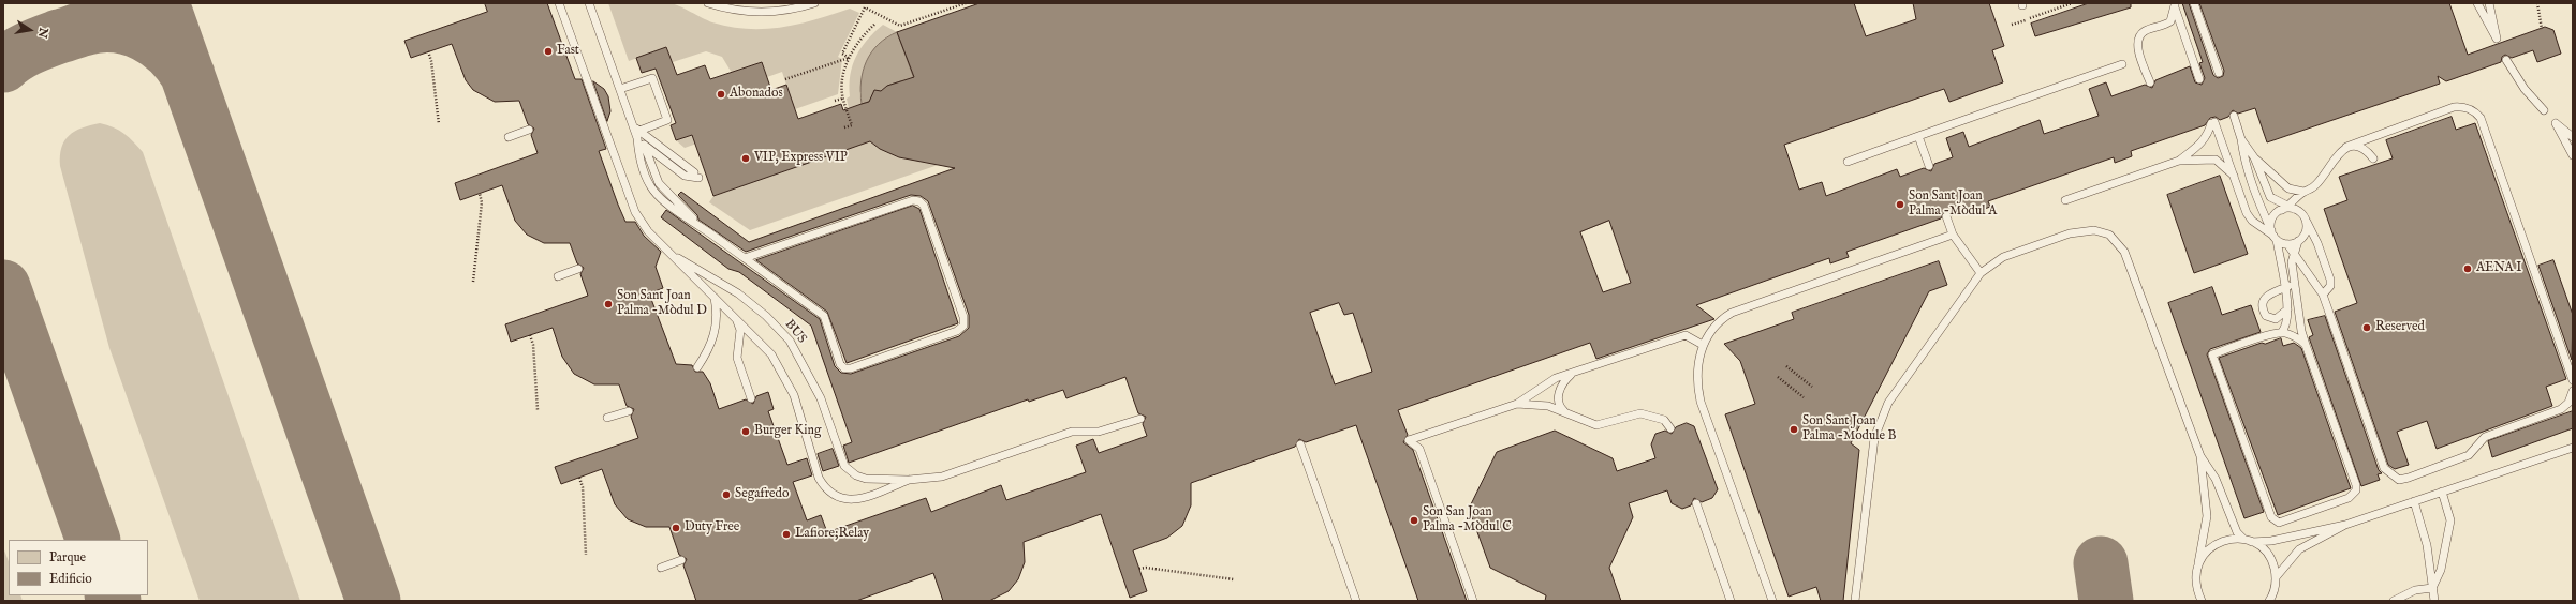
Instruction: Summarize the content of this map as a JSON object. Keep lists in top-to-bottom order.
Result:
{
  "streets": {
    "lane": ["BUS"]
  },
  "places": [
    "Fast",
    "Abonados",
    "VIP, Express VIP",
    "Son Sant Joan Palma -Mòdul A",
    "AENA I",
    "Son Sant Joan Palma -Mòdul D",
    "Reserved",
    "Son Sant Joan Palma -Module B",
    "Burger King",
    "Segafredo",
    "Son San Joan Palma -Mòdul C",
    "Duty Free",
    "Lafiore;Relay"
  ],
  "legend": ["Parque", "Edificio"],
  "north": "right"
}
